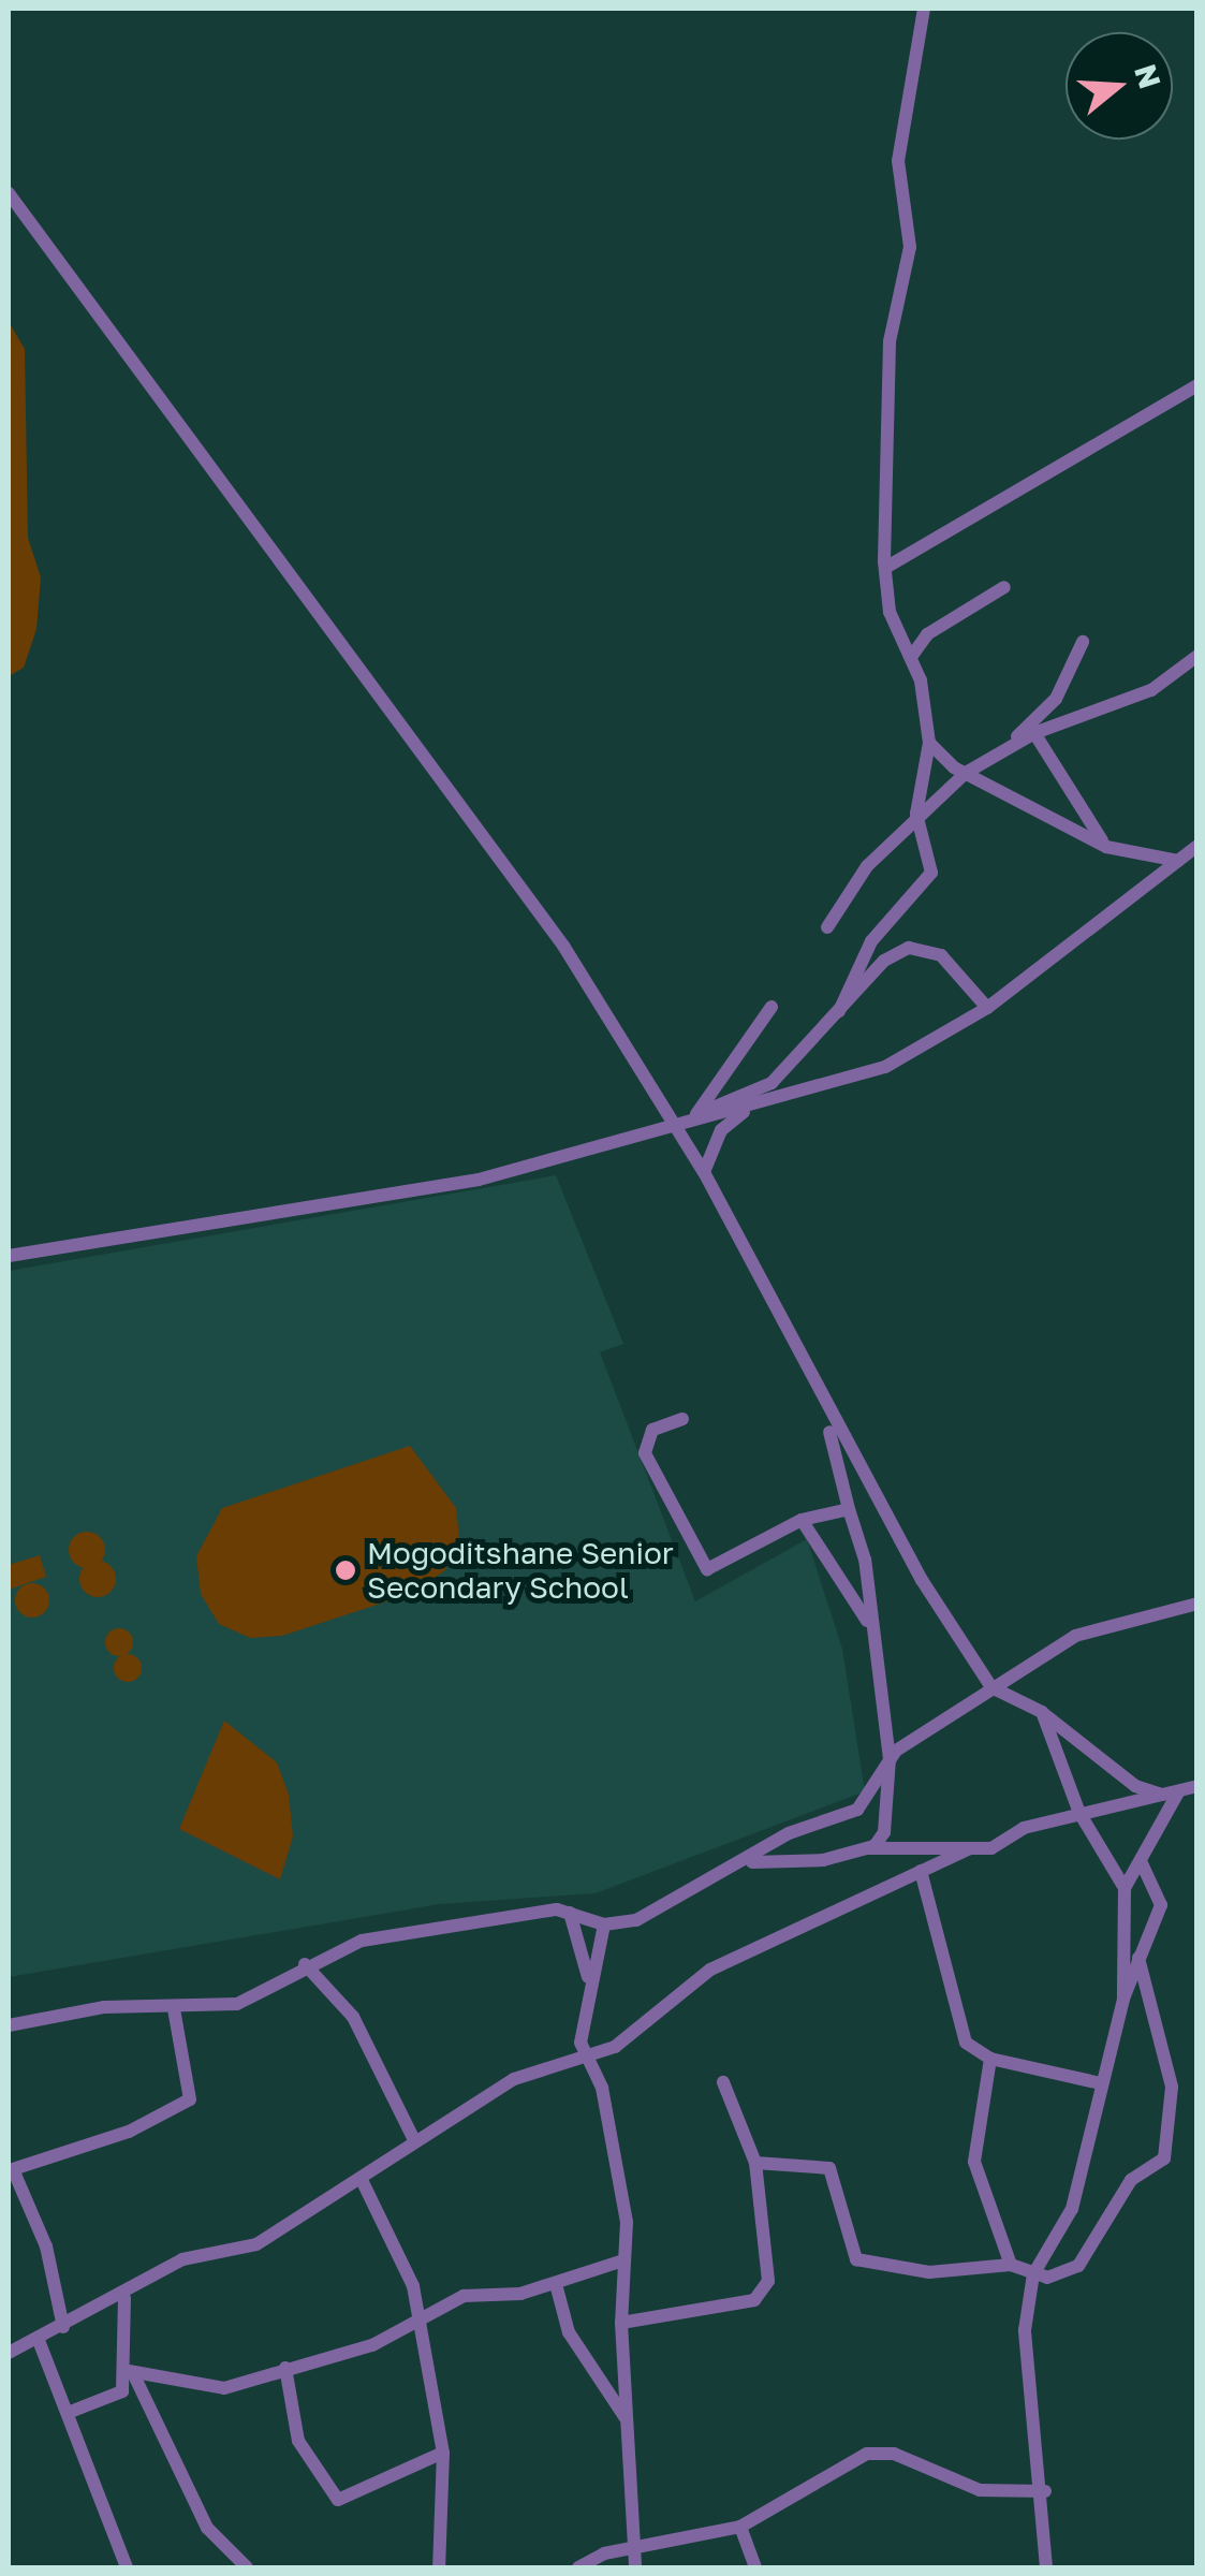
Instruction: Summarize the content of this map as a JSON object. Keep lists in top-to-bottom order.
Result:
{
  "places": ["Mogoditshane Senior Secondary School"],
  "north": "right"
}
